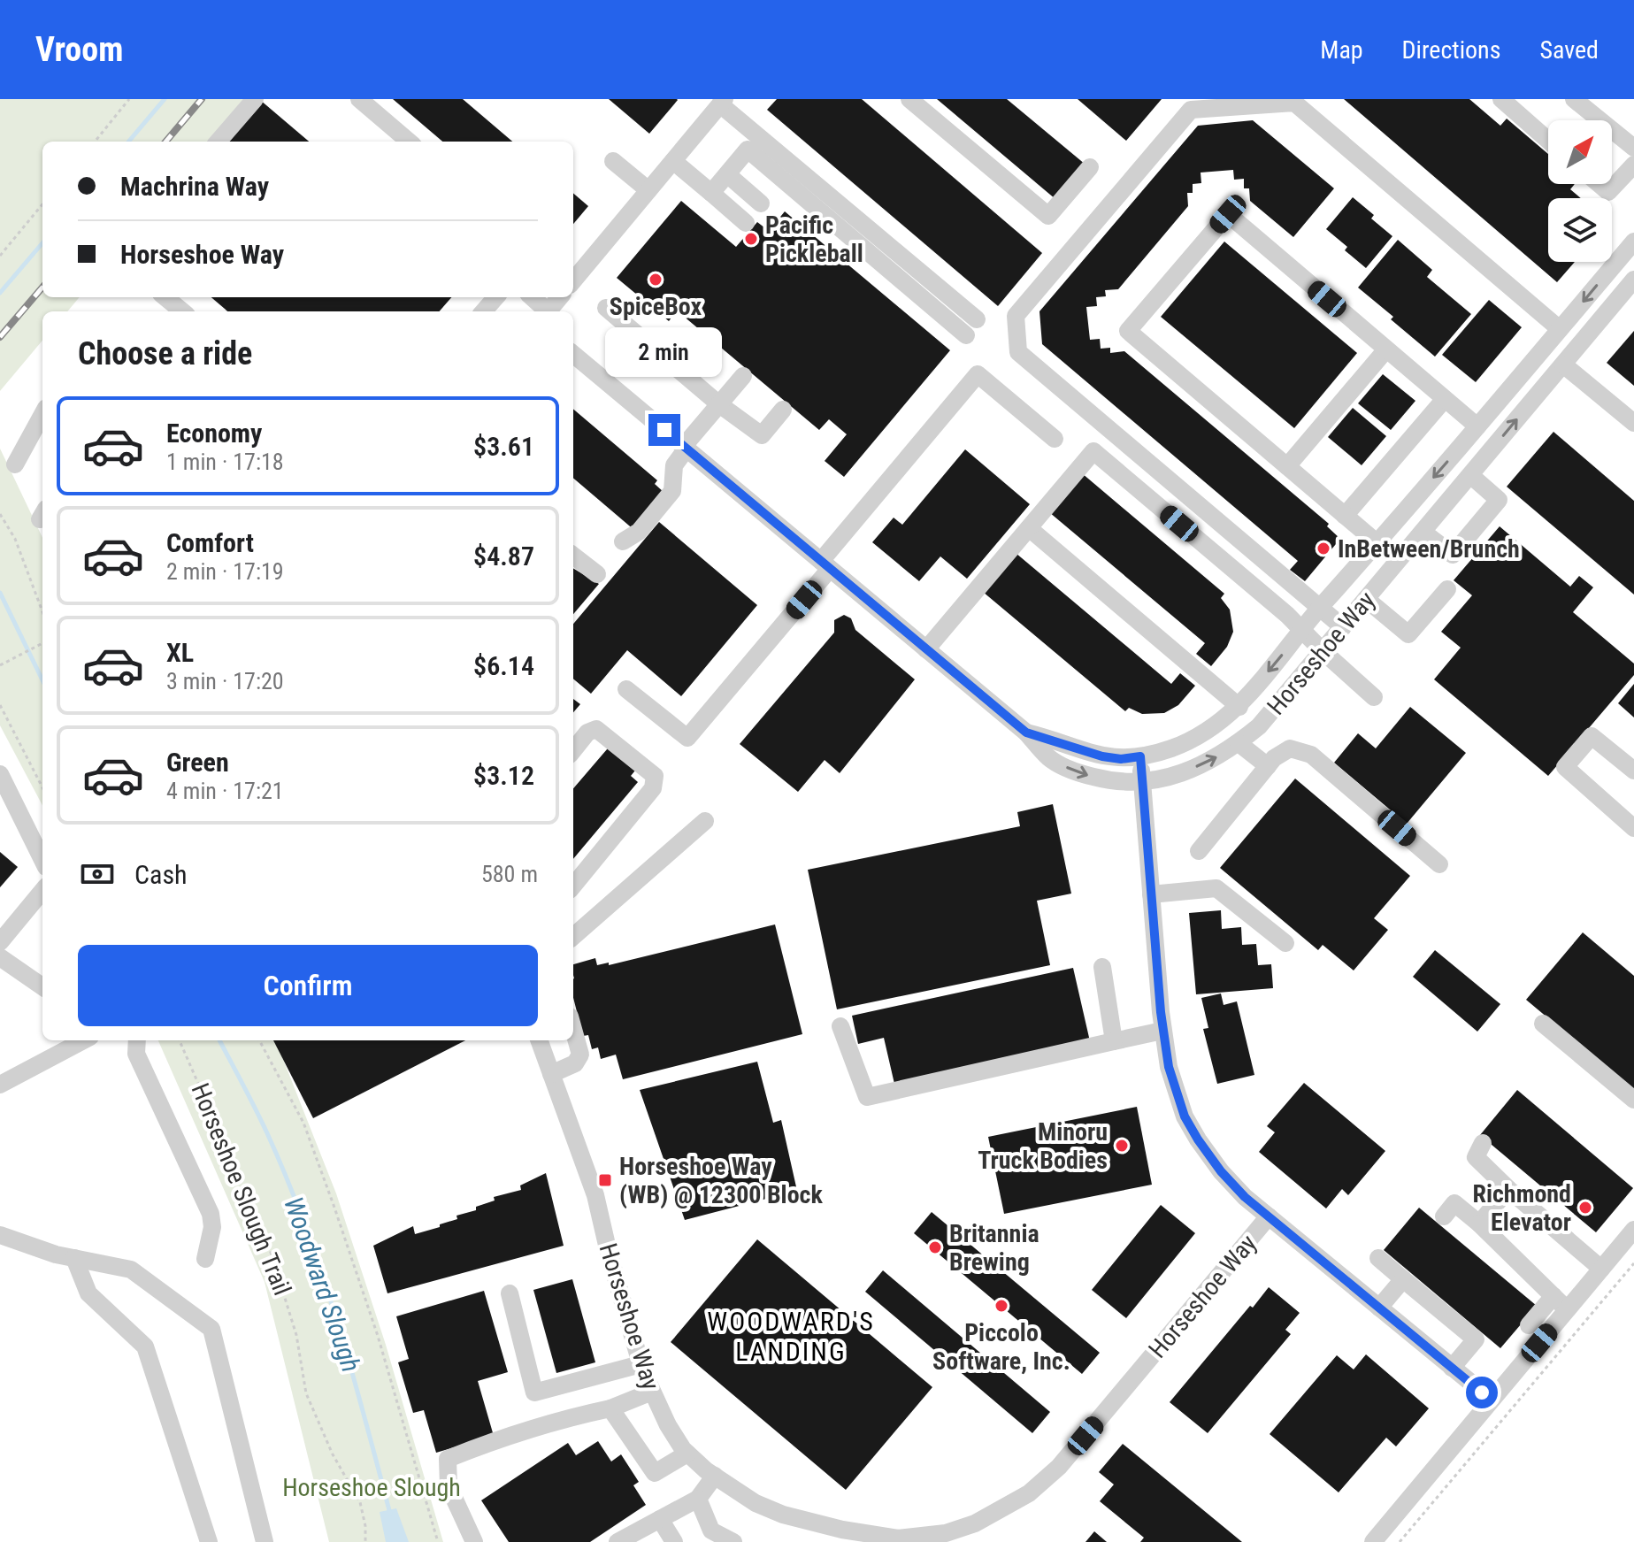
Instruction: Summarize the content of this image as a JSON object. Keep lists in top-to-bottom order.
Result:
{
  "streets": {
    "street": ["Horseshoe Way"],
    "path": ["Horseshoe Slough Trail"]
  },
  "districts": ["WOODWARD'S LANDING"],
  "water": ["Woodward Slough"],
  "parks": ["Horseshoe Slough"],
  "places": {
    "other": [
      "Pacific Pickleball",
      "SpiceBox",
      "InBetween/Brunch",
      "Minoru Truck Bodies",
      "Richmond Elevator",
      "Britannia Brewing",
      "Piccolo Software, Inc."
    ],
    "transit": ["Horseshoe Way (WB) @ 12300 Block"]
  },
  "north": "top right",
  "page": {
    "header": "Vroom",
    "nav": ["Map", "Directions", "Saved"],
    "banner": ["Machrina Way", "Horseshoe Way"],
    "heading": "Choose a ride",
    "bubble": "2 min",
    "list": [
      {
        "name": "Economy",
        "note": "1 min · 17:18",
        "value": "$3.61"
      },
      {
        "name": "Comfort",
        "note": "2 min · 17:19",
        "value": "$4.87"
      },
      {
        "name": "XL",
        "note": "3 min · 17:20",
        "value": "$6.14"
      },
      {
        "name": "Green",
        "note": "4 min · 17:21",
        "value": "$3.12"
      }
    ],
    "pay": ["Cash", "580 m"],
    "buttons": "Confirm"
  }
}
